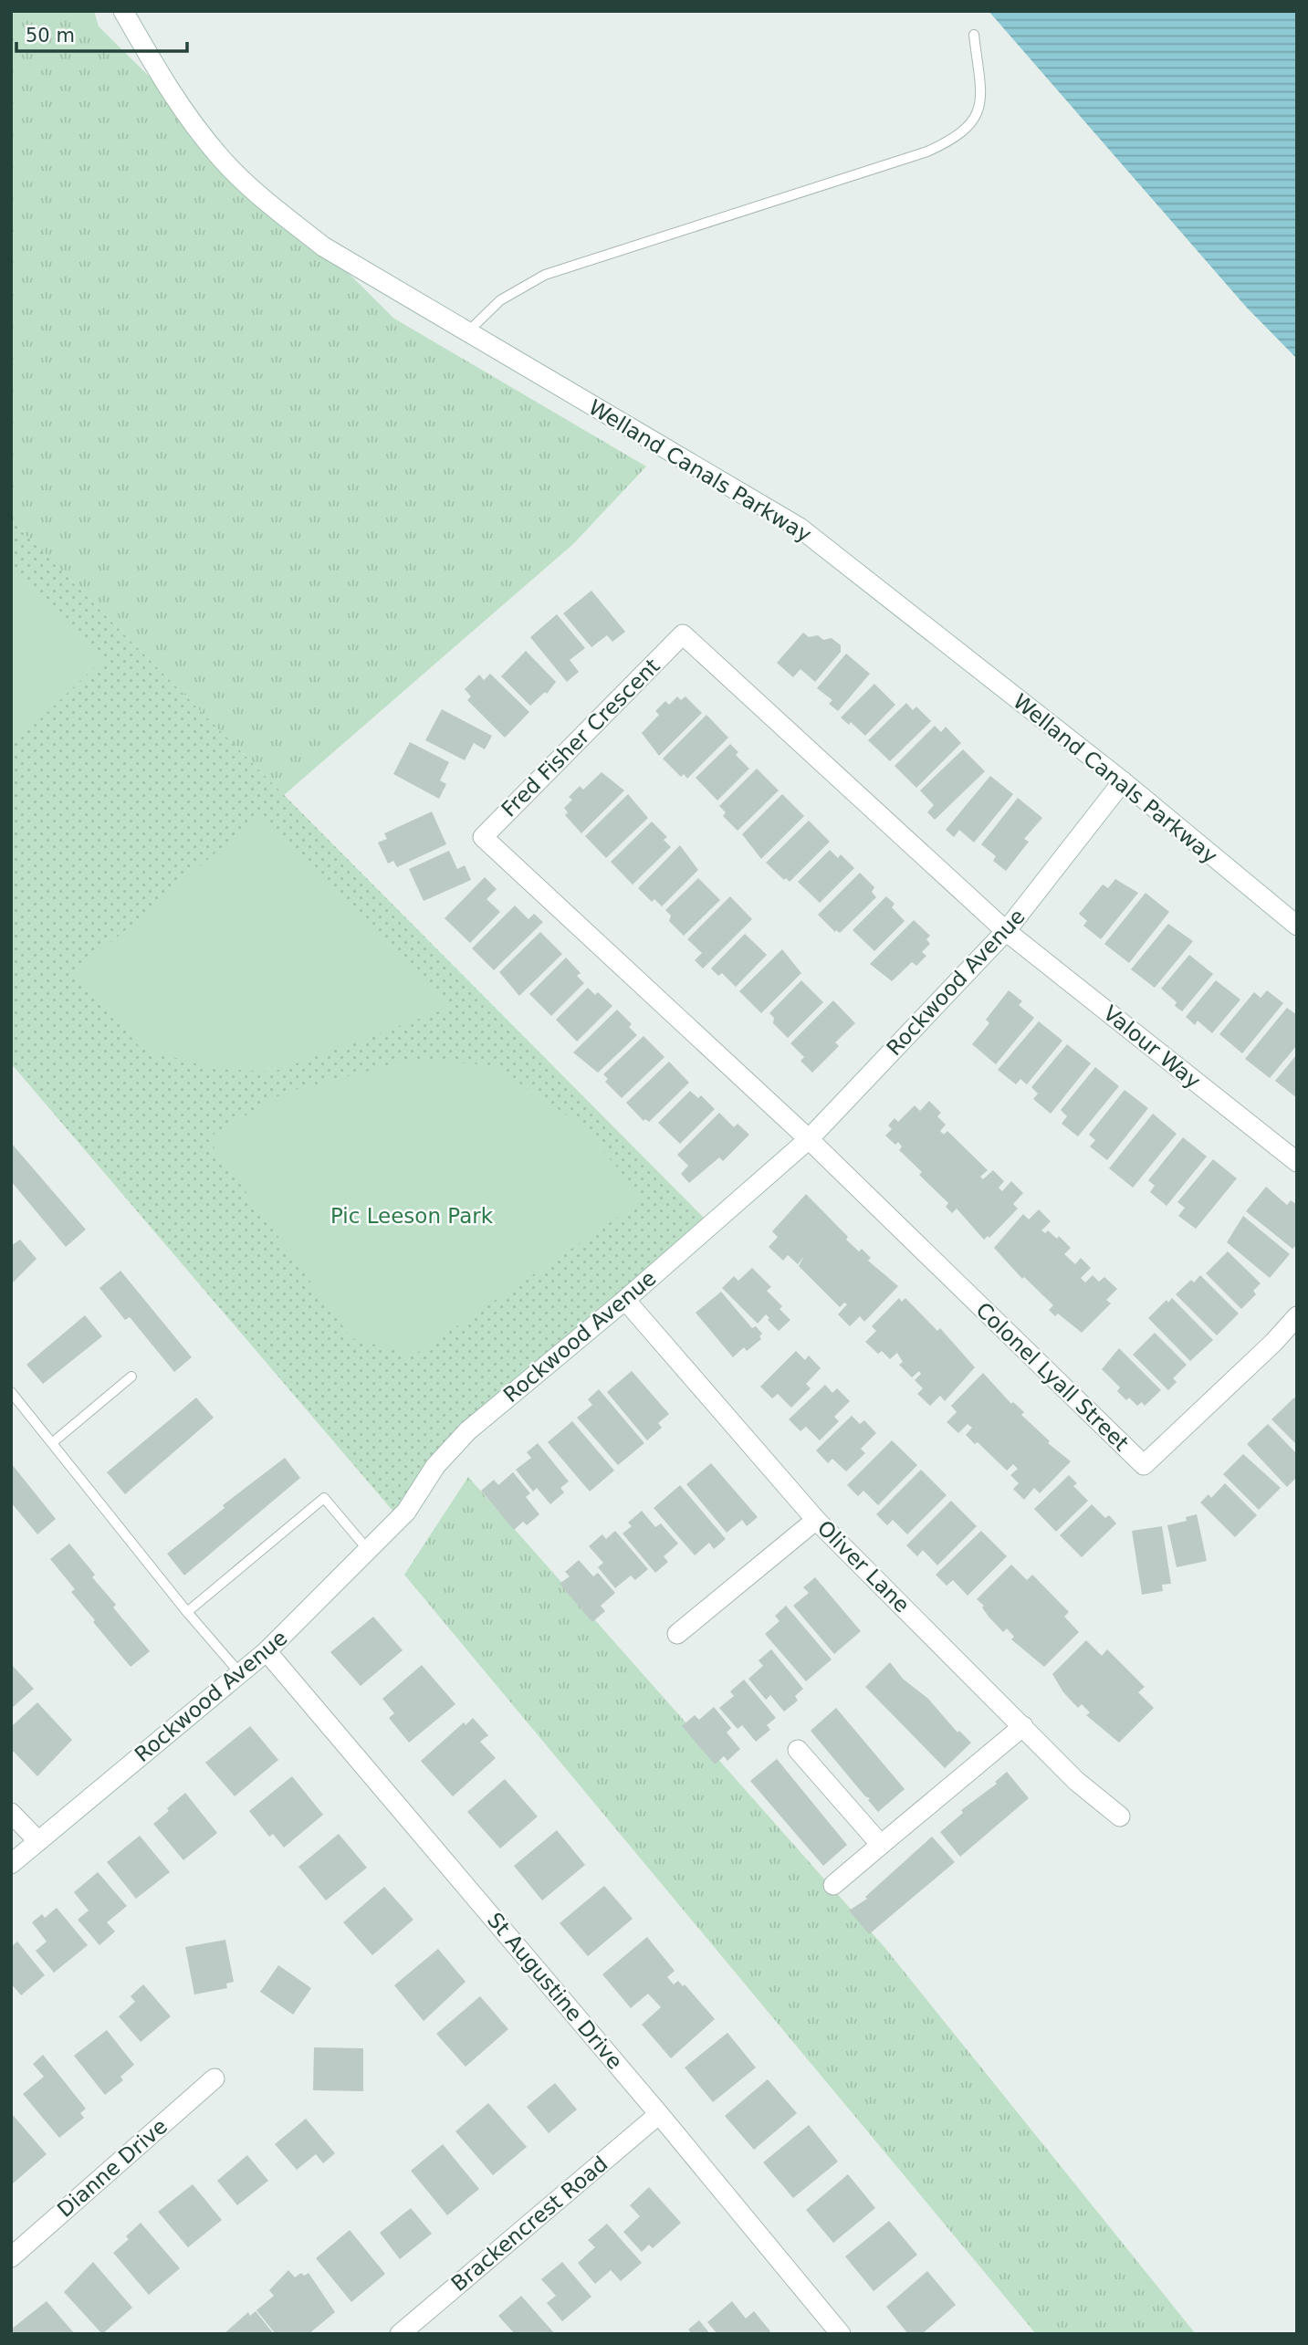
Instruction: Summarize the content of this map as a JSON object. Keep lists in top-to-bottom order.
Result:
{
  "streets": {
    "street": [
      "Welland Canals Parkway",
      "Fred Fisher Crescent",
      "Rockwood Avenue",
      "Valour Way",
      "Colonel Lyall Street",
      "Oliver Lane",
      "St Augustine Drive",
      "Dianne Drive",
      "Brackencrest Road"
    ]
  },
  "crossings": [
    ["Welland Canals Parkway", "Rockwood Avenue"],
    ["Fred Fisher Crescent", "Rockwood Avenue"],
    ["Fred Fisher Crescent", "Valour Way"],
    ["Fred Fisher Crescent", "Colonel Lyall Street"],
    ["Rockwood Avenue", "Valour Way"],
    ["Rockwood Avenue", "Colonel Lyall Street"],
    ["Rockwood Avenue", "Oliver Lane"],
    ["Rockwood Avenue", "St Augustine Drive"],
    ["St Augustine Drive", "Brackencrest Road"]
  ],
  "parks": ["Pic Leeson Park"],
  "scale_bar": "50 m"
}
